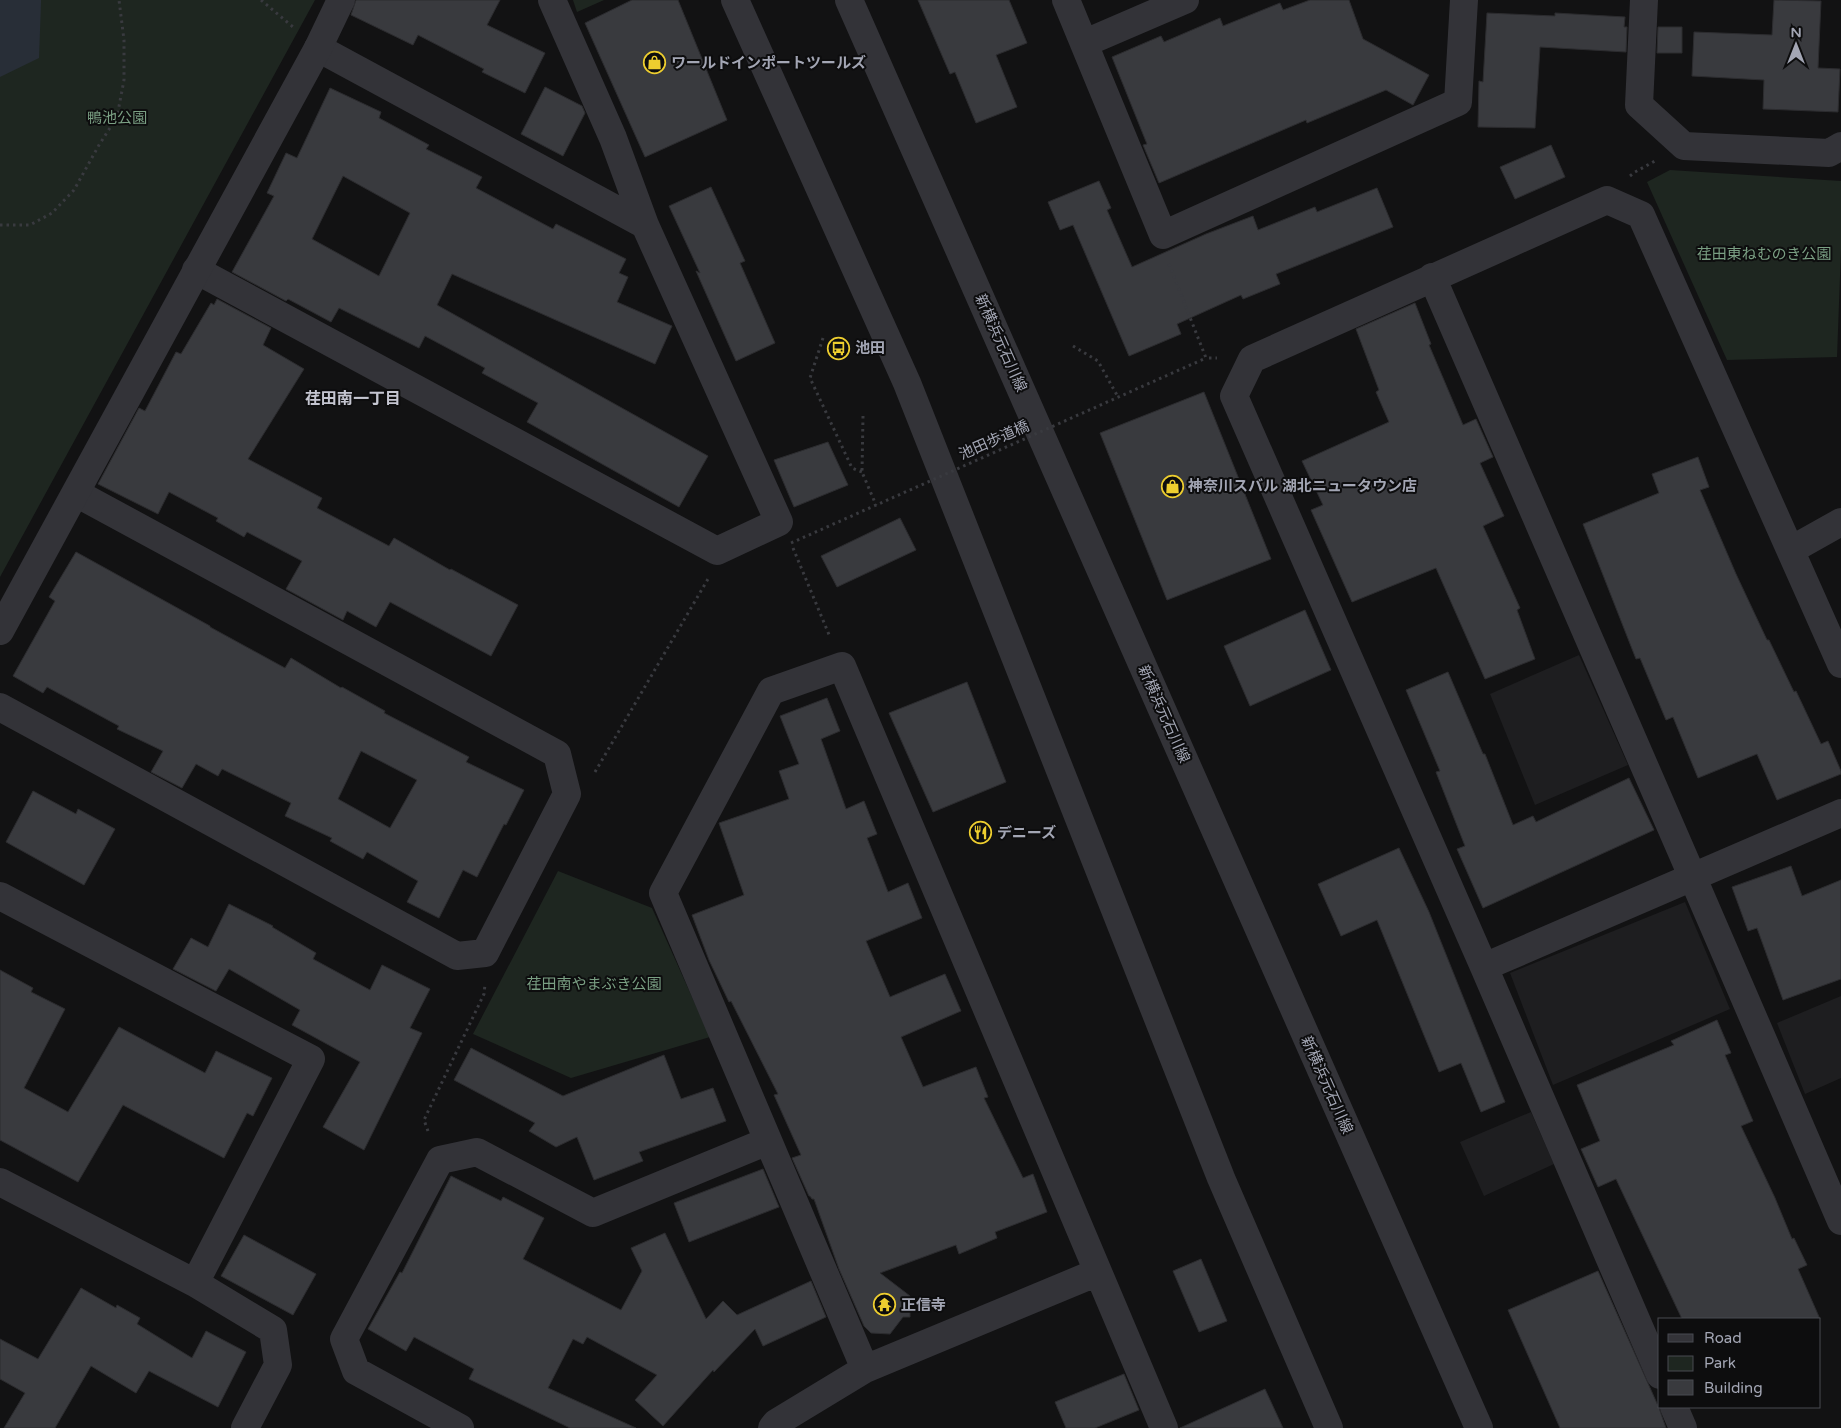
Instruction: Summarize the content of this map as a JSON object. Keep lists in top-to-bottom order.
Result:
{
  "streets": {
    "street": ["新横浜元石川線"],
    "path": ["池田歩道橋"]
  },
  "districts": ["荏田南一丁目"],
  "parks": ["鴨池公園", "荏田東ねむのき公園", "荏田南やまぶき公園"],
  "places": {
    "shop": ["ワールドインポートツールズ", "神奈川スバル 湖北ニュータウン店"],
    "bus stop": ["池田"],
    "restaurant": ["デニーズ"],
    "temple": ["正信寺"]
  },
  "legend": ["Road", "Park", "Building"],
  "north": "top"
}
